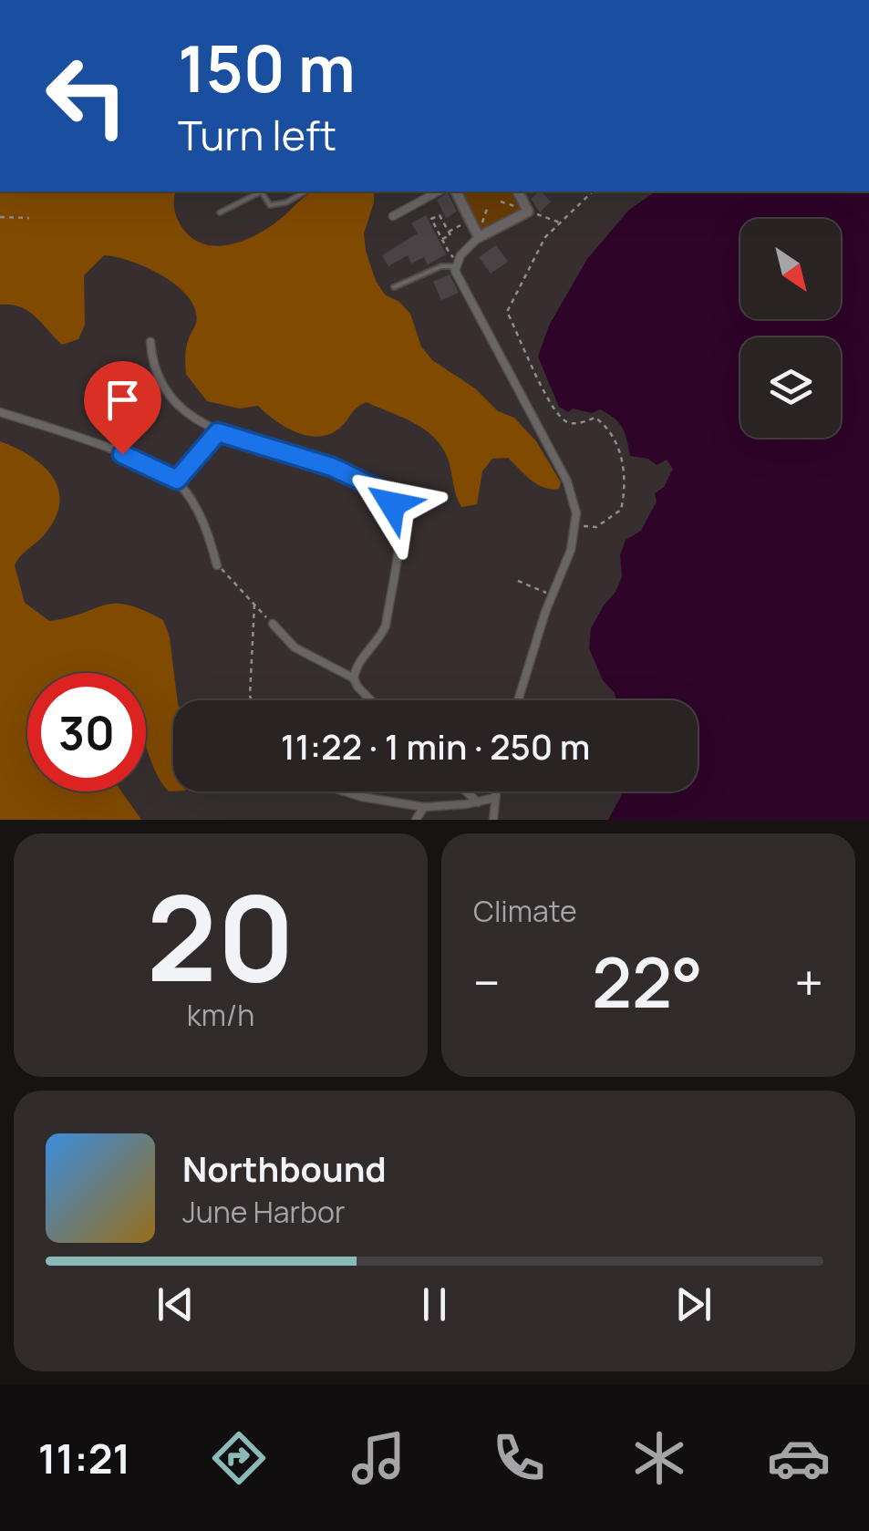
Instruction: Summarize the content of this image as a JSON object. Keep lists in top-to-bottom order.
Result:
{
  "north": "bottom right",
  "page": {
    "turn": ["150 m", "Turn left"],
    "limit": "30",
    "trip": "11:22 · 1 min · 250 m",
    "tile": [
      ["20", "km/h"],
      "Climate"
    ],
    "heat": ["−", "22°", "+"],
    "song": ["Northbound", "June Harbor"],
    "tabs": "11:21"
  }
}
